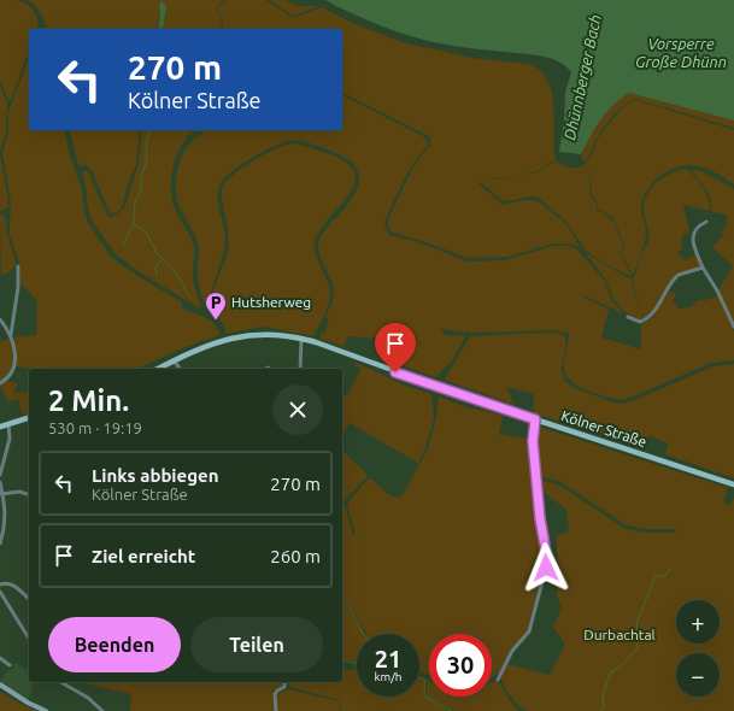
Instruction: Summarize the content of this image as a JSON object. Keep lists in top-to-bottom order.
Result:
{
  "streets": {
    "main road": ["Kölner Straße"]
  },
  "water": ["Vorsperre Große Dhünn", "Dhünnberger Bach"],
  "parks": ["Durbachtal"],
  "places": {
    "parking": ["Hutsherweg"]
  },
  "page": {
    "turn": ["270 m", "Kölner Straße"],
    "heading": ["2 Min.", "530 m · 19:19"],
    "list": [
      {
        "name": "Links abbiegen",
        "note": "Kölner Straße",
        "value": "270 m"
      },
      {
        "name": "Ziel erreicht",
        "value": "260 m"
      }
    ],
    "map_buttons": ["+", "−"],
    "buttons": ["Beenden", "Teilen"],
    "speed": "21 km/h",
    "limit": "30"
  }
}
